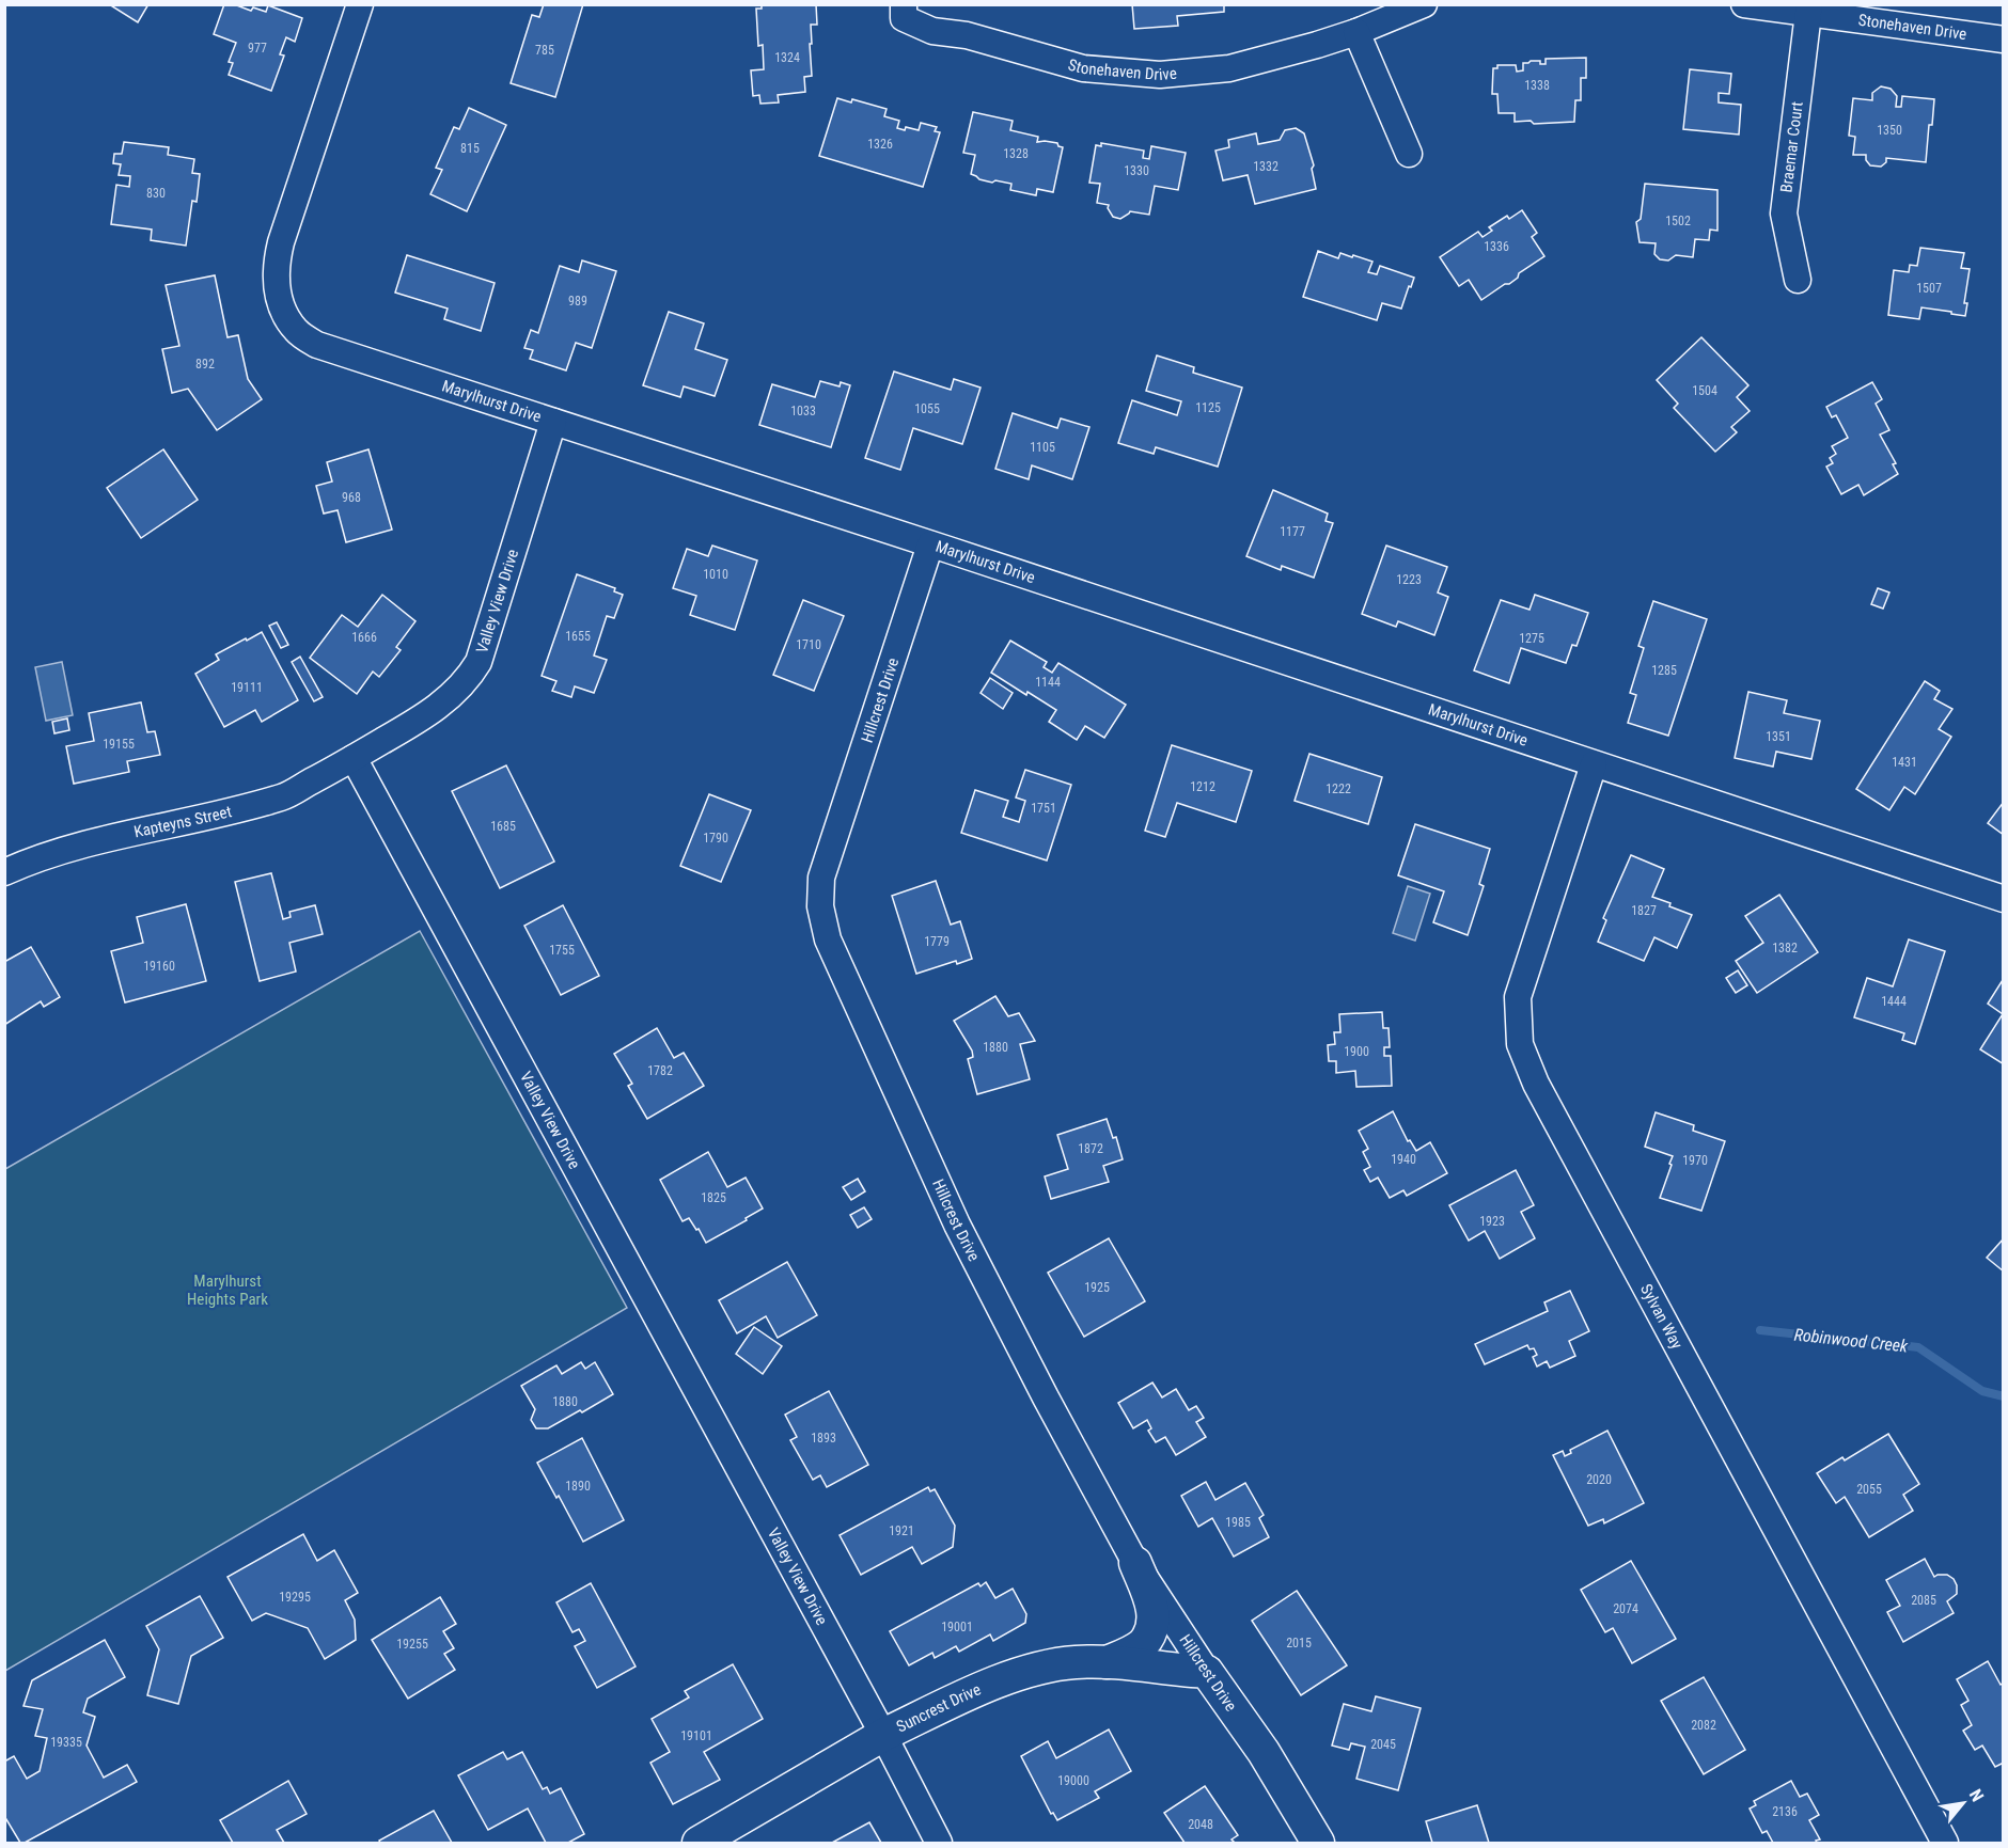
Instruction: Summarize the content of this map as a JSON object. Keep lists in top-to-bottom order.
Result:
{
  "streets": {
    "street": [
      "Stonehaven Drive",
      "Braemar Court",
      "Marylhurst Drive",
      "Valley View Drive",
      "Hillcrest Drive",
      "Kapteyns Street",
      "Sylvan Way",
      "Suncrest Drive"
    ]
  },
  "crossings": [
    ["Stonehaven Drive", "Braemar Court"],
    ["Marylhurst Drive", "Valley View Drive"],
    ["Marylhurst Drive", "Hillcrest Drive"],
    ["Marylhurst Drive", "Sylvan Way"],
    ["Valley View Drive", "Kapteyns Street"],
    ["Valley View Drive", "Suncrest Drive"],
    ["Hillcrest Drive", "Suncrest Drive"]
  ],
  "water": ["Robinwood Creek"],
  "parks": ["Marylhurst Heights Park"],
  "house_numbers": [
    "977",
    "785",
    "1324",
    "1338",
    "1350",
    "1326",
    "815",
    "1328",
    "1332",
    "1330",
    "830",
    "1502",
    "1336",
    "1507",
    "989",
    "892",
    "1504",
    "1125",
    "1055",
    "1033",
    "1105",
    "968",
    "1177",
    "1010",
    "1223",
    "1655",
    "1666",
    "1275",
    "1710",
    "1285",
    "1144",
    "19111",
    "1351",
    "19155",
    "1431",
    "1212",
    "1222",
    "1751",
    "1685",
    "1790",
    "1827",
    "1779",
    "1382",
    "1755",
    "19160",
    "1444",
    "1880",
    "1900",
    "1782",
    "1872",
    "1940",
    "1970",
    "1825",
    "1923",
    "1925",
    "1880",
    "1893",
    "2020",
    "1890",
    "2055",
    "1985",
    "1921",
    "19295",
    "2085",
    "2074",
    "19001",
    "2015",
    "19255",
    "2082",
    "19101",
    "19335",
    "2045",
    "19000",
    "2136",
    "2048"
  ],
  "north": "top right"
}
